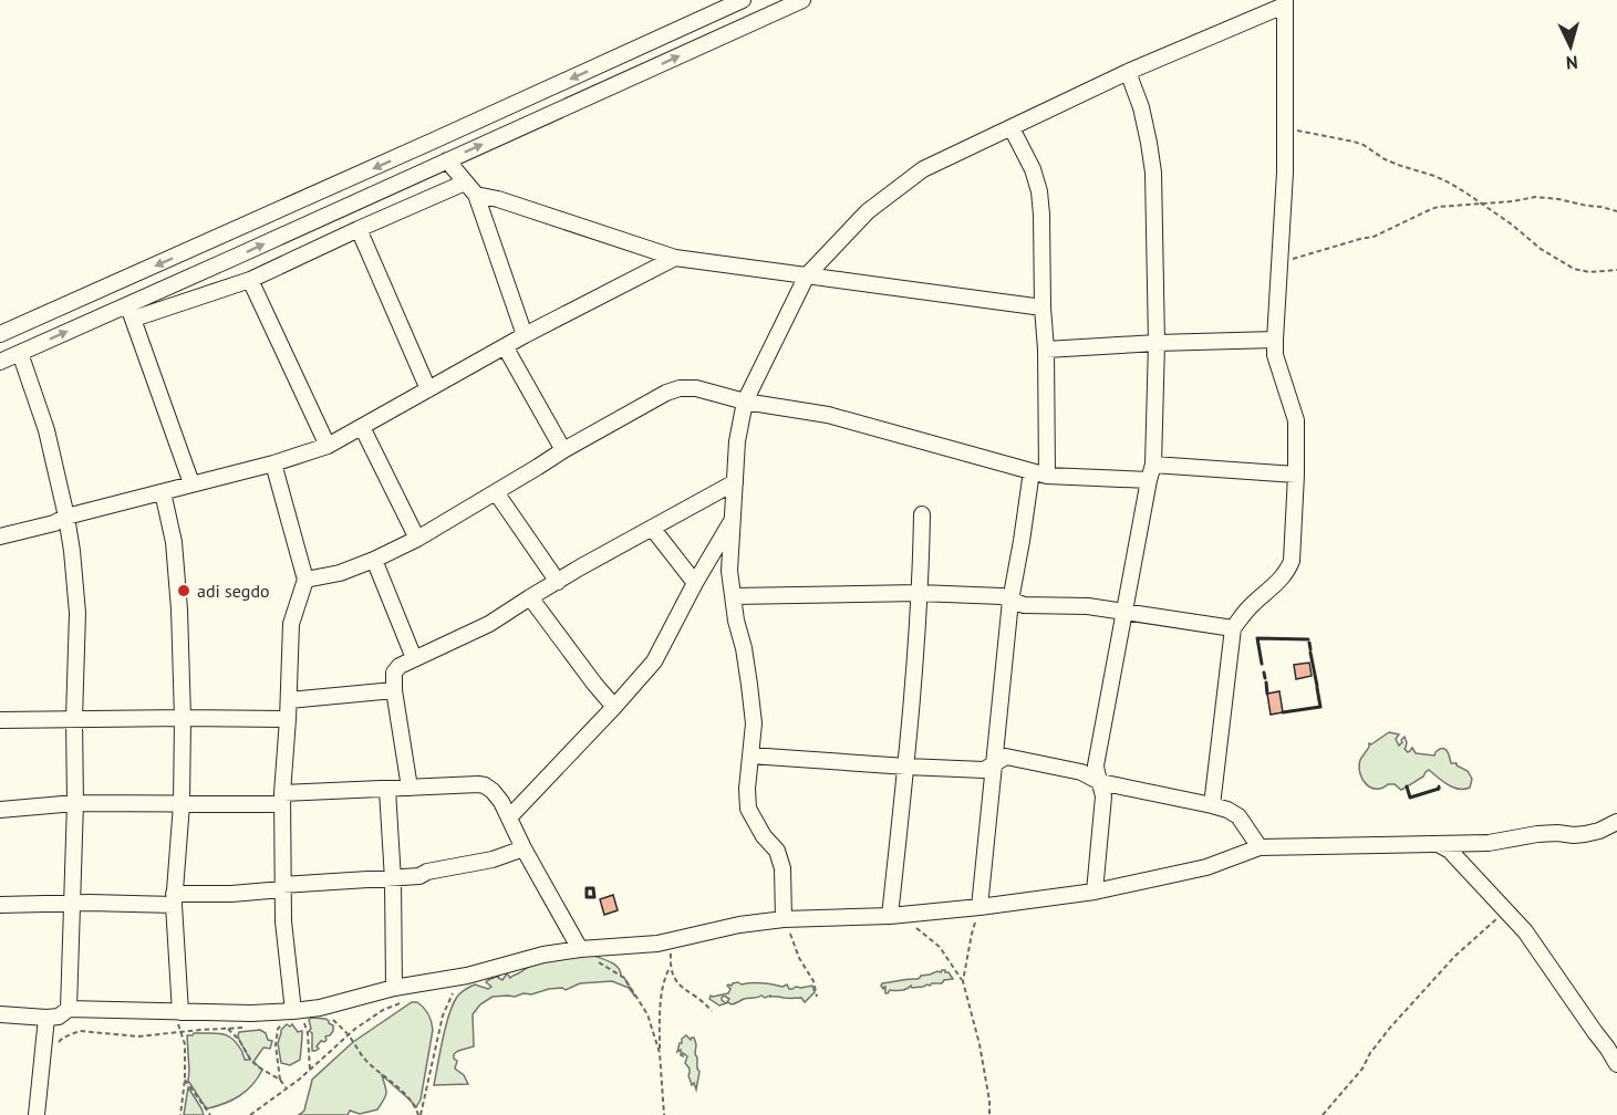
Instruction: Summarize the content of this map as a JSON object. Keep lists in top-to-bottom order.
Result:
{
  "places": ["adi segdo"],
  "north": "bottom"
}
